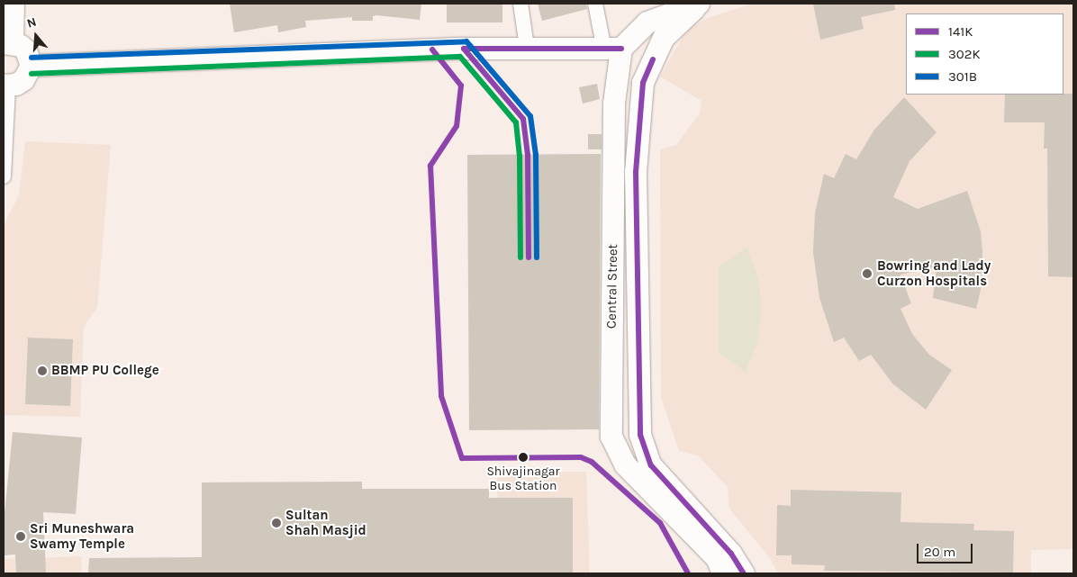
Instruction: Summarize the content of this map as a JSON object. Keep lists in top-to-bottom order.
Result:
{
  "streets": {
    "street": ["Central Street"]
  },
  "places": [
    "Bowring and Lady Curzon Hospitals",
    "BBMP PU College",
    "Shivajinagar Bus Station",
    "Sultan Shah Masjid",
    "Sri Muneshwara Swamy Temple"
  ],
  "lines": ["transit line 301B", "transit line 141K", "transit line 302K"],
  "legend": ["141K", "302K", "301B"],
  "scale_bar": "20 m",
  "north": "top"
}
